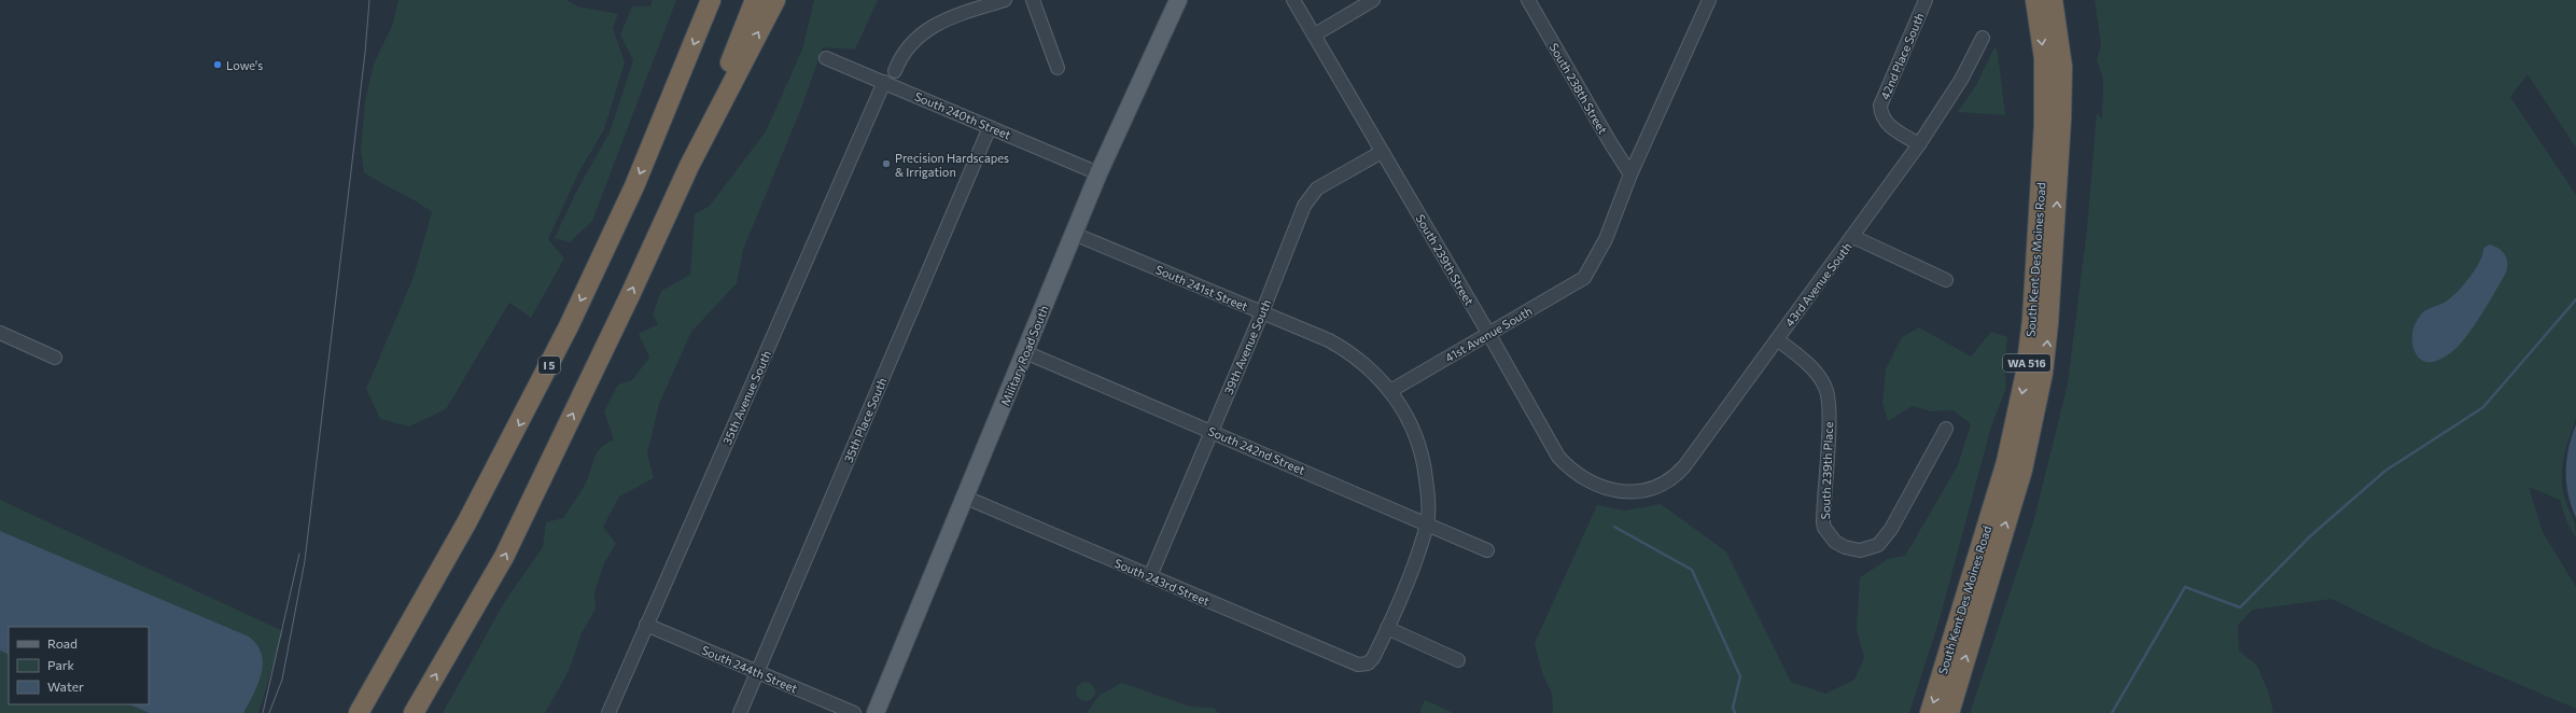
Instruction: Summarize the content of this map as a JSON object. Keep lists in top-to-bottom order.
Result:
{
  "streets": {
    "highway": ["South Kent Des Moines Road", "WA 516", "I 5"],
    "main road": ["Military Road South"],
    "street": [
      "42nd Place South",
      "South 238th Street",
      "South 240th Street",
      "South 239th Street",
      "43rd Avenue South",
      "South 241st Street",
      "41st Avenue South",
      "39th Avenue South",
      "35th Avenue South",
      "35th Place South",
      "South 242nd Street",
      "South 239th Place",
      "South 243rd Street",
      "South 244th Street"
    ]
  },
  "crossings": [
    ["42nd Place South", "43rd Avenue South"],
    ["South 238th Street", "41st Avenue South"],
    ["South 240th Street", "Military Road South"],
    ["South 240th Street", "35th Avenue South"],
    ["South 240th Street", "35th Place South"],
    ["South 239th Street", "43rd Avenue South"],
    ["South 239th Street", "41st Avenue South"],
    ["South 239th Street", "39th Avenue South"],
    ["43rd Avenue South", "South 239th Place"],
    ["South 241st Street", "41st Avenue South"],
    ["South 241st Street", "39th Avenue South"],
    ["South 241st Street", "Military Road South"],
    ["39th Avenue South", "South 242nd Street"],
    ["39th Avenue South", "South 243rd Street"],
    ["Military Road South", "South 242nd Street"],
    ["Military Road South", "South 243rd Street"],
    ["35th Avenue South", "South 244th Street"],
    ["35th Place South", "South 244th Street"]
  ],
  "places": ["Lowe's", "Precision Hardscapes & Irrigation"],
  "legend": ["Road", "Park", "Water"]
}
